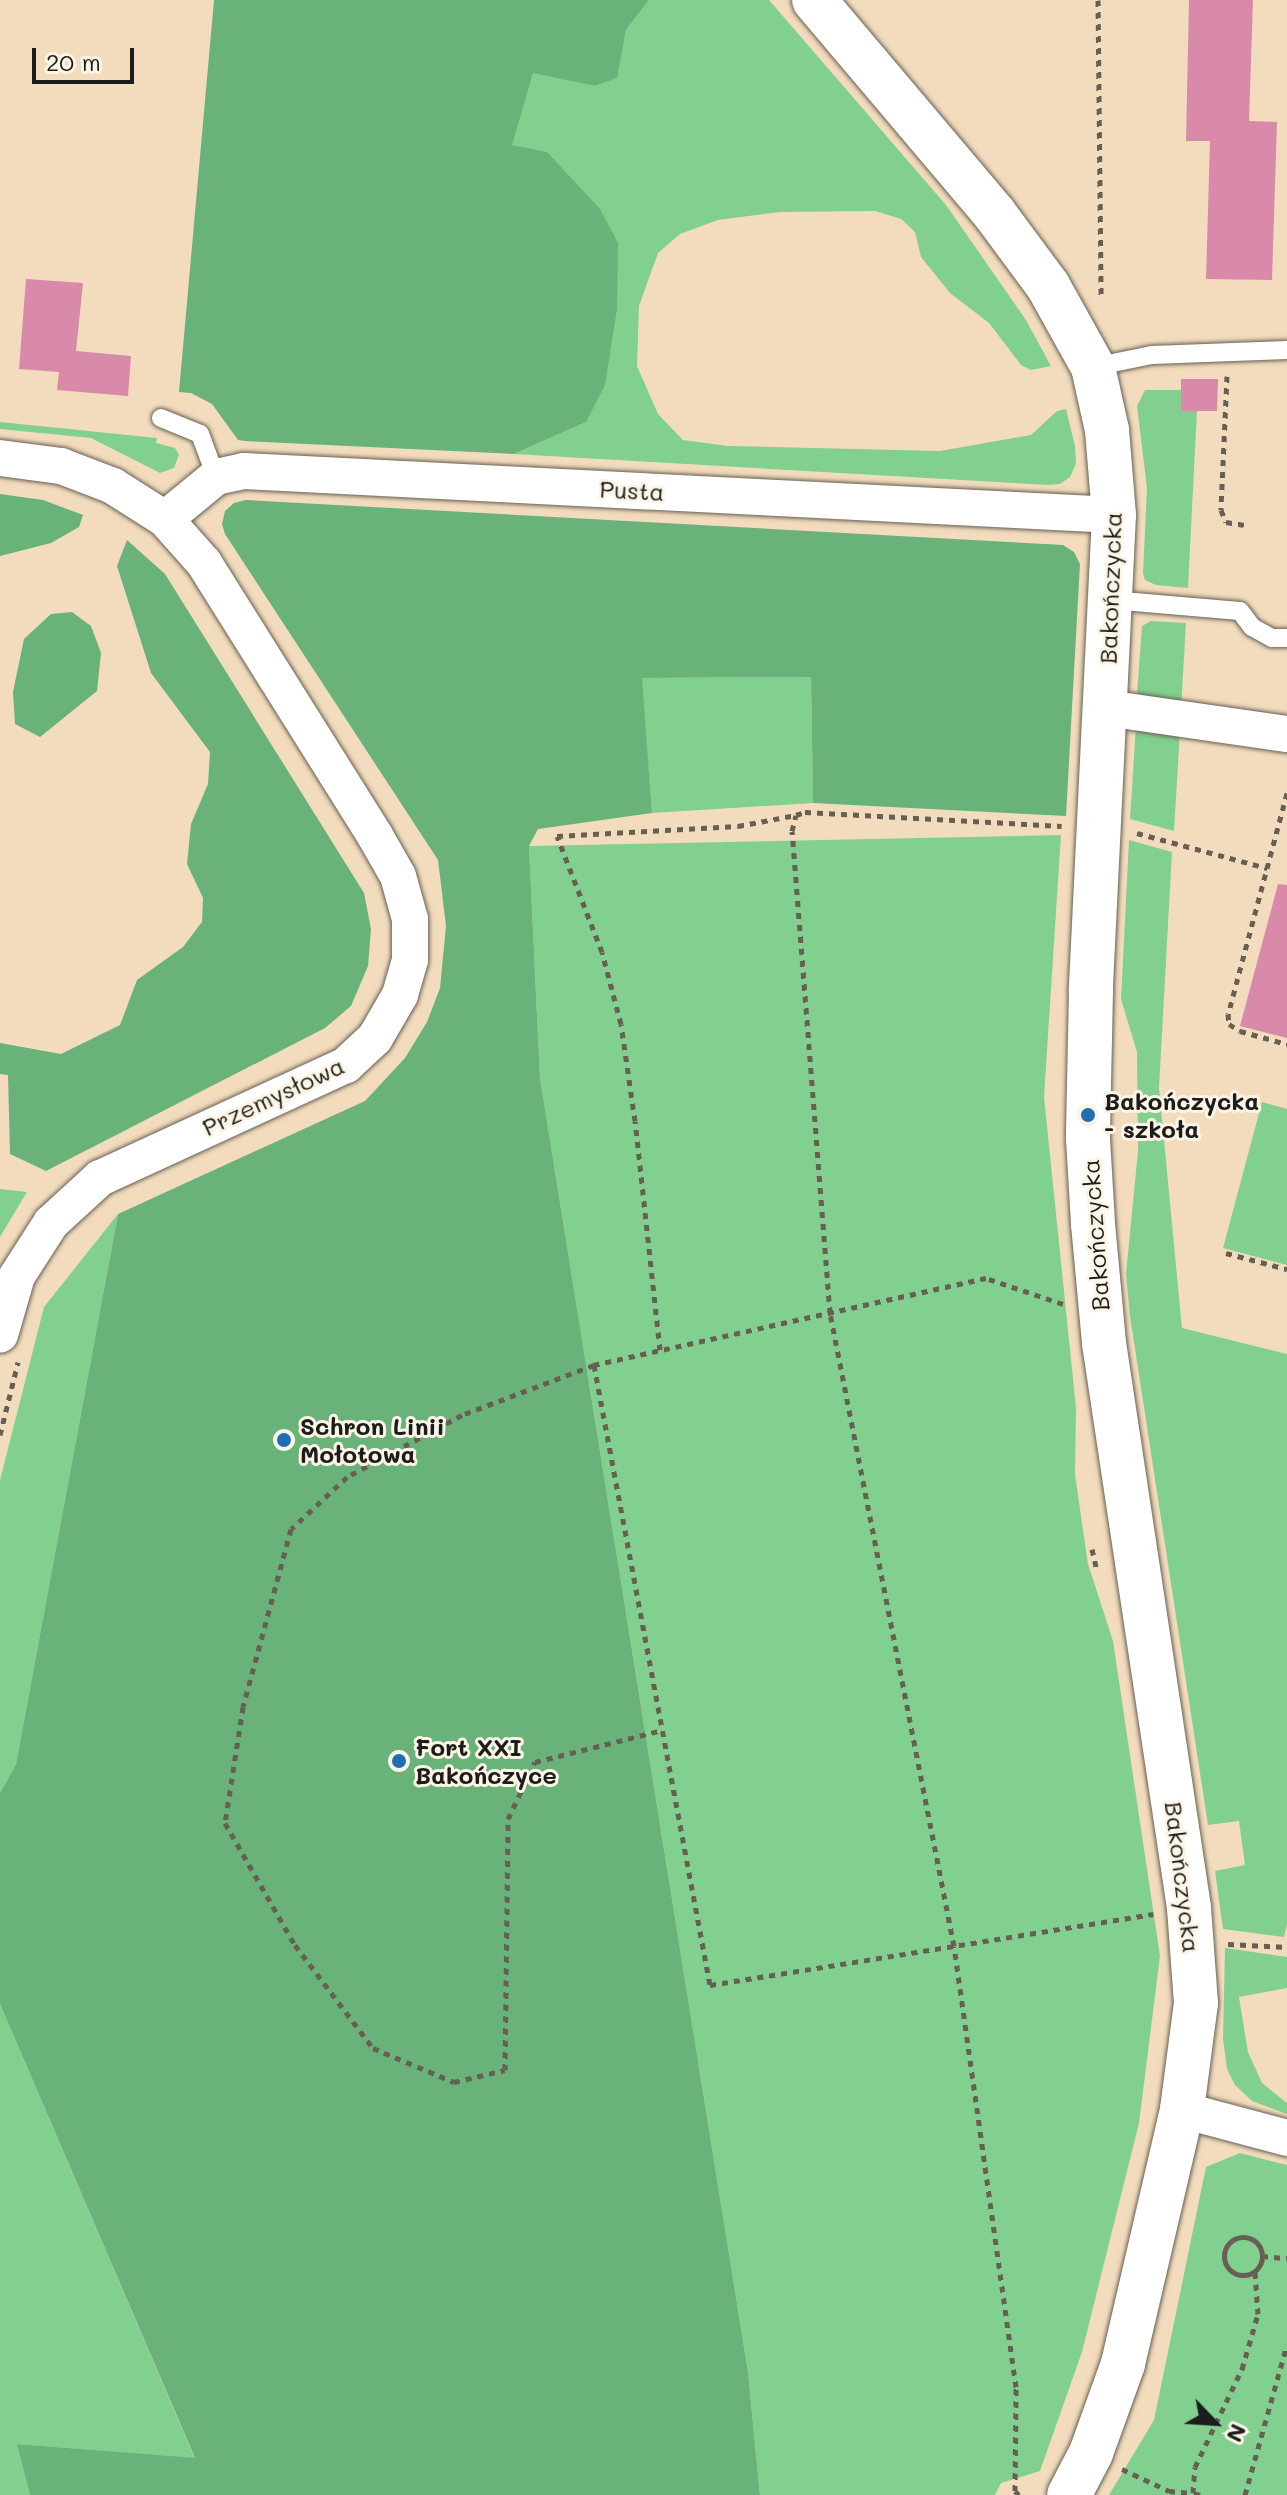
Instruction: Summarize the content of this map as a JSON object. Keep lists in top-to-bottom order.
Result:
{
  "streets": {
    "street": ["Pusta", "Bakończycka", "Przemysłowa"]
  },
  "crossings": [
    ["Pusta", "Bakończycka"]
  ],
  "places": ["Bakończycka - szkoła", "Schron Linii Mołotowa", "Fort XXI Bakończyce"],
  "scale_bar": "20 m",
  "north": "bottom right"
}
